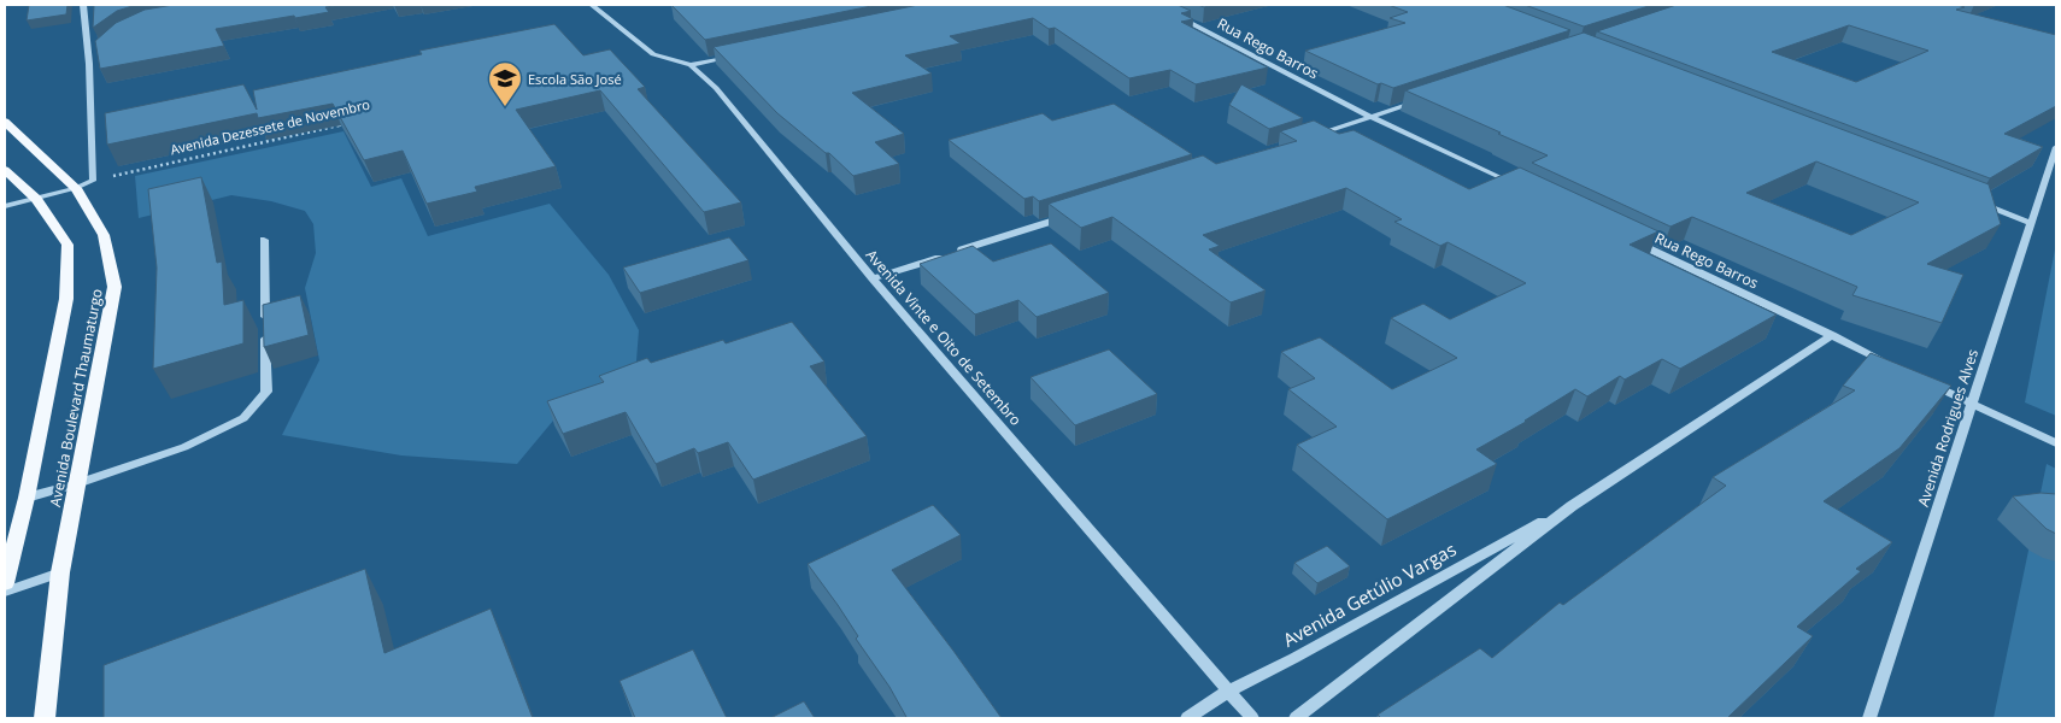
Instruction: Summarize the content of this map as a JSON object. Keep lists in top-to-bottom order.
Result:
{
  "streets": {
    "main road": ["Avenida Boulevard Thaumaturgo"],
    "street": [
      "Rua Rego Barros",
      "Avenida Vinte e Oito de Setembro",
      "Avenida Rodrigues Alves",
      "Avenida Getúlio Vargas"
    ],
    "path": ["Avenida Dezessete de Novembro"]
  },
  "crossings": [
    ["Rua Rego Barros", "Avenida Getúlio Vargas"],
    ["Avenida Vinte e Oito de Setembro", "Avenida Getúlio Vargas"]
  ],
  "places": {
    "school or university": ["Escola São José"]
  }
}
